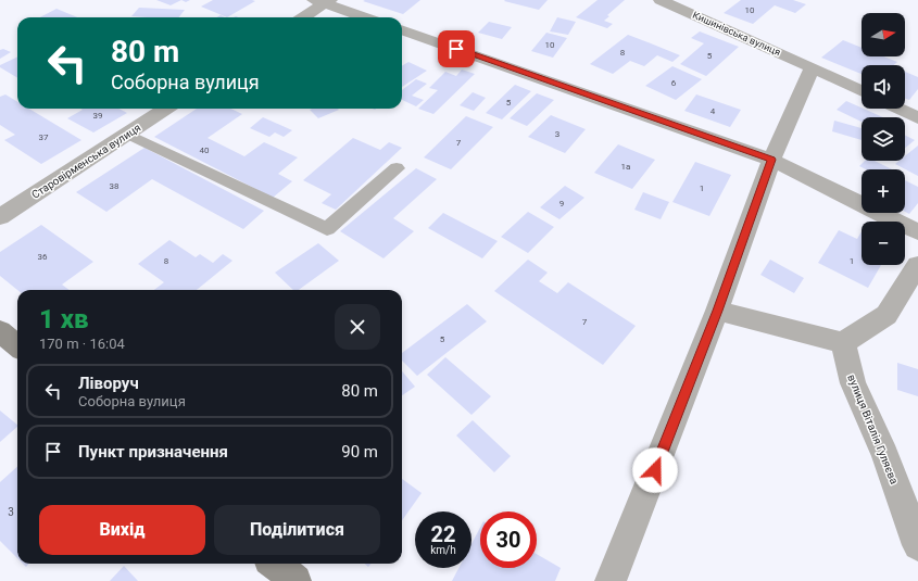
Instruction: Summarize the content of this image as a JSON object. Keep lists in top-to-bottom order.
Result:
{
  "streets": {
    "street": ["Кишинівська вулиця", "Старовірменська вулиця", "вулиця Віталія Гуляєва"]
  },
  "house_numbers": [
    "10",
    "10",
    "8",
    "5",
    "6",
    "5",
    "4",
    "39",
    "3",
    "37",
    "7",
    "40",
    "1а",
    "38",
    "1",
    "9",
    "36",
    "8",
    "1",
    "7",
    "5",
    "3"
  ],
  "north": "right",
  "page": {
    "map_buttons": ["+", "−"],
    "turn": ["80 m", "Соборна вулиця"],
    "heading": ["1 хв", "170 m · 16:04"],
    "list": [
      {
        "name": "Ліворуч",
        "note": "Соборна вулиця",
        "value": "80 m"
      },
      {
        "name": "Пункт призначення",
        "value": "90 m"
      }
    ],
    "buttons": ["Вихід", "Поділитися"],
    "speed": "22 km/h",
    "limit": "30"
  }
}
